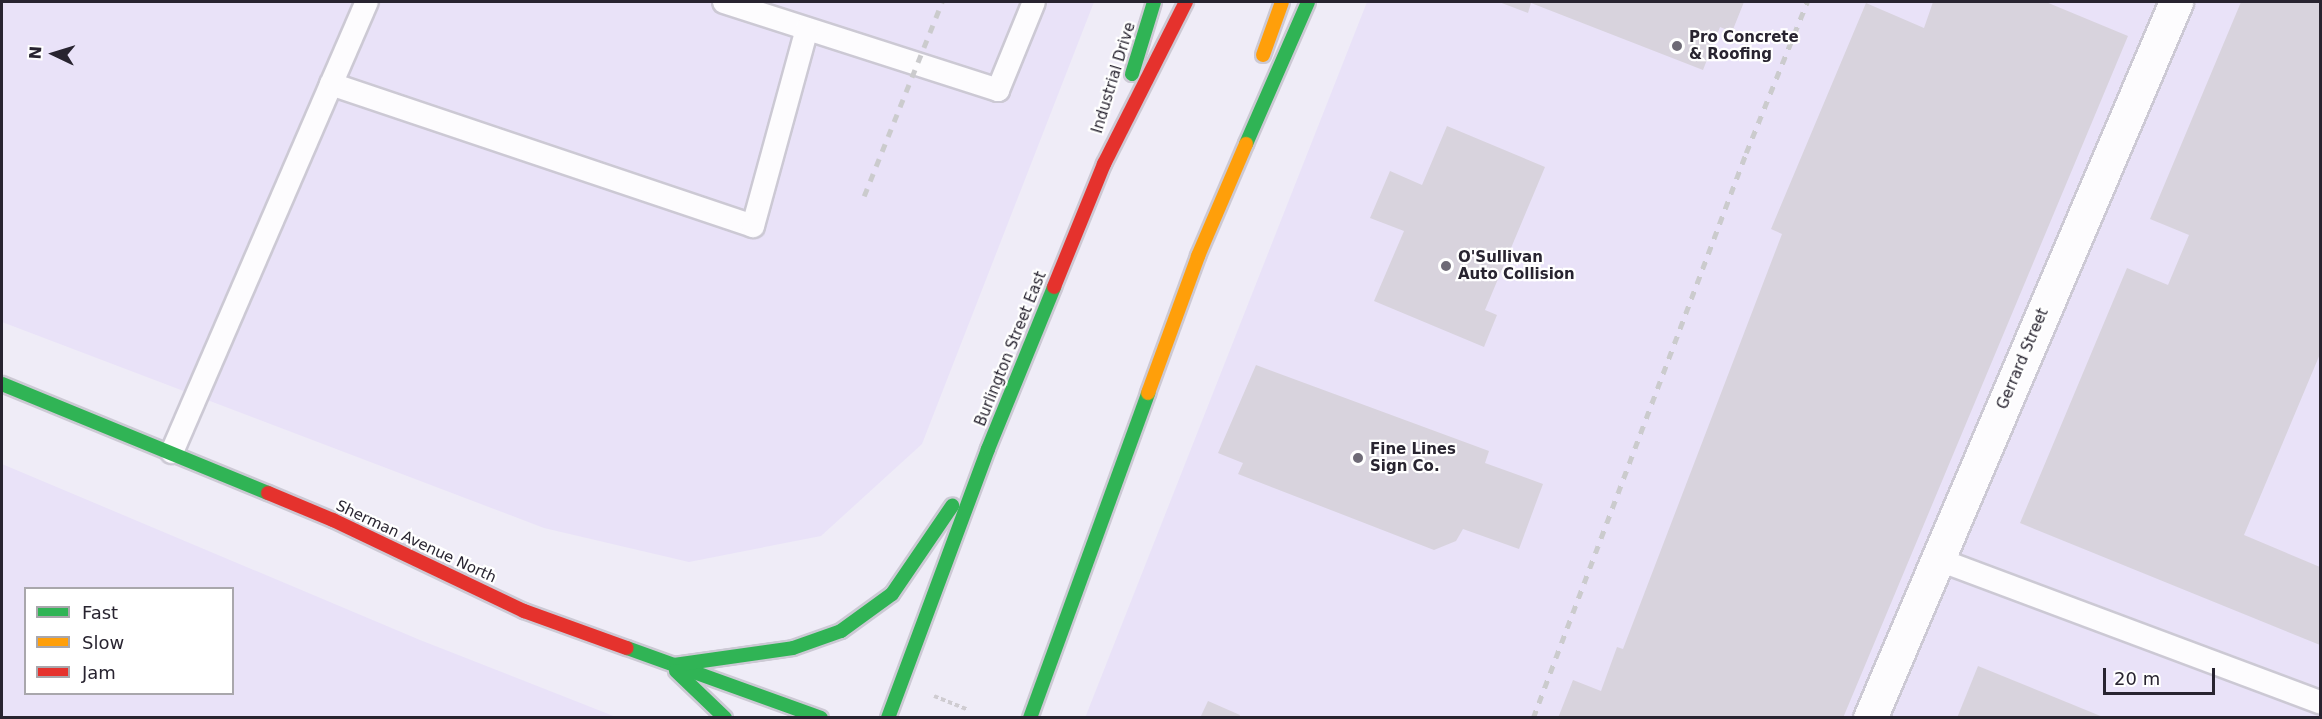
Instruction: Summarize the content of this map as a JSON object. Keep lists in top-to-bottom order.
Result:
{
  "streets": {
    "main road": ["Industrial Drive", "Burlington Street East", "Sherman Avenue North"],
    "street": ["Gerrard Street"]
  },
  "crossings": [
    ["Industrial Drive", "Burlington Street East"]
  ],
  "places": ["Pro Concrete & Roofing", "O'Sullivan Auto Collision", "Fine Lines Sign Co."],
  "legend": ["Fast", "Slow", "Jam"],
  "scale_bar": "20 m",
  "north": "left"
}
